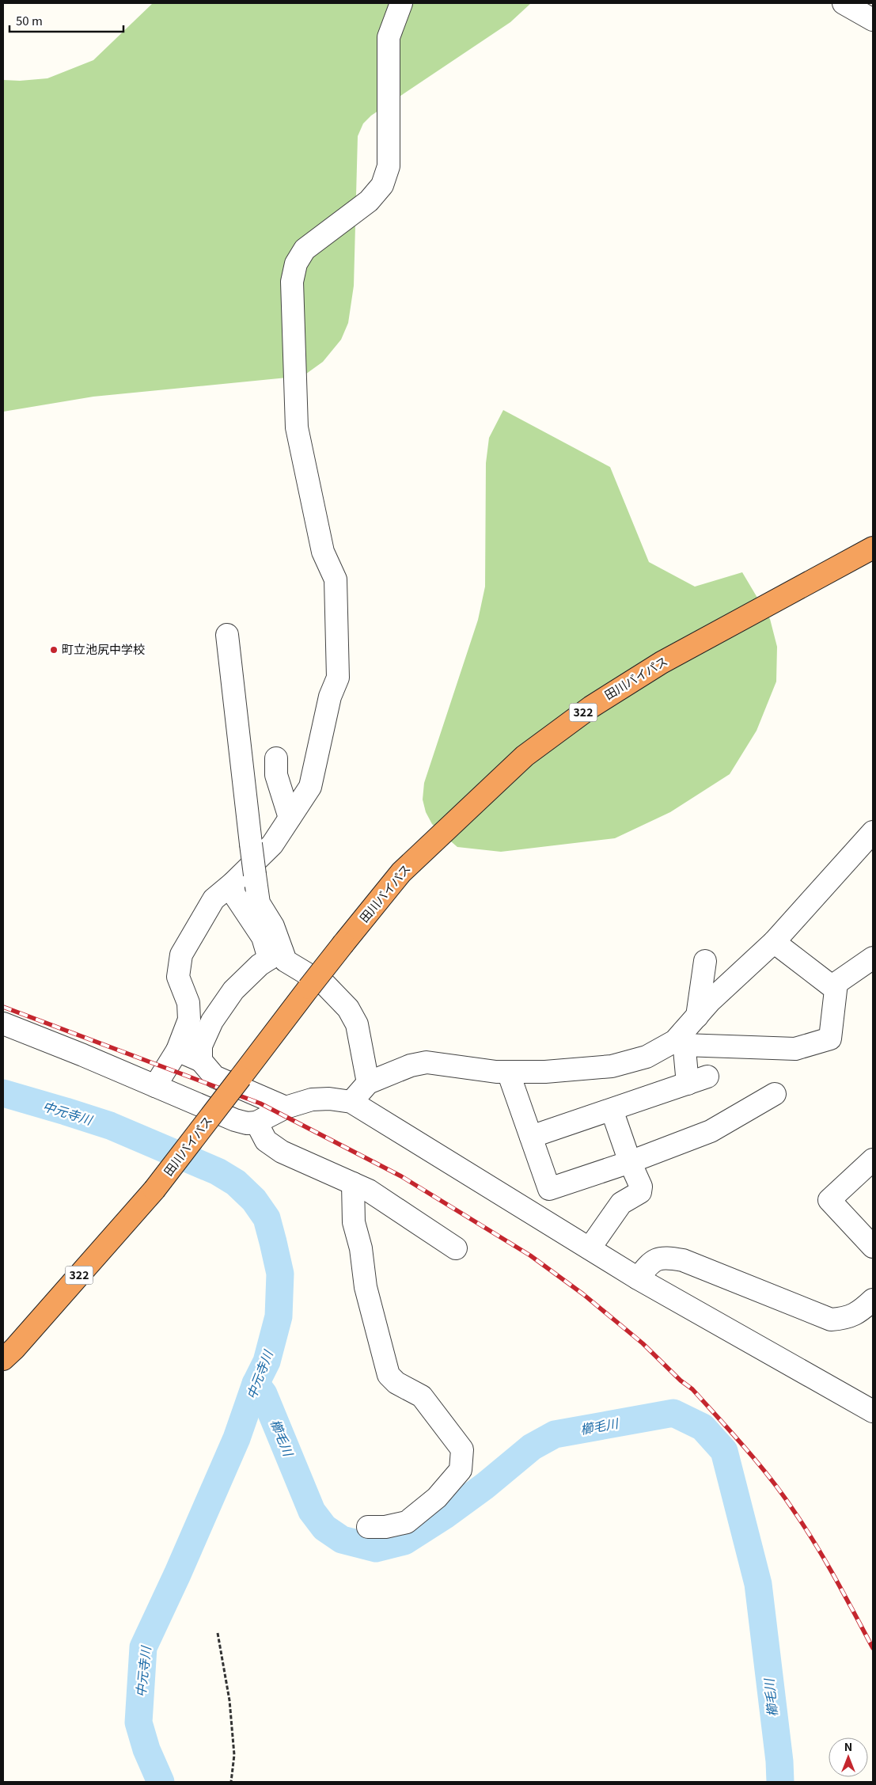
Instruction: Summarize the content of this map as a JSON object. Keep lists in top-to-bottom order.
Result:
{
  "streets": {
    "highway": ["田川バイパス", "322"]
  },
  "water": ["中元寺川", "櫛毛川"],
  "places": ["町立池尻中学校"],
  "scale_bar": "50 m",
  "north": "top"
}
